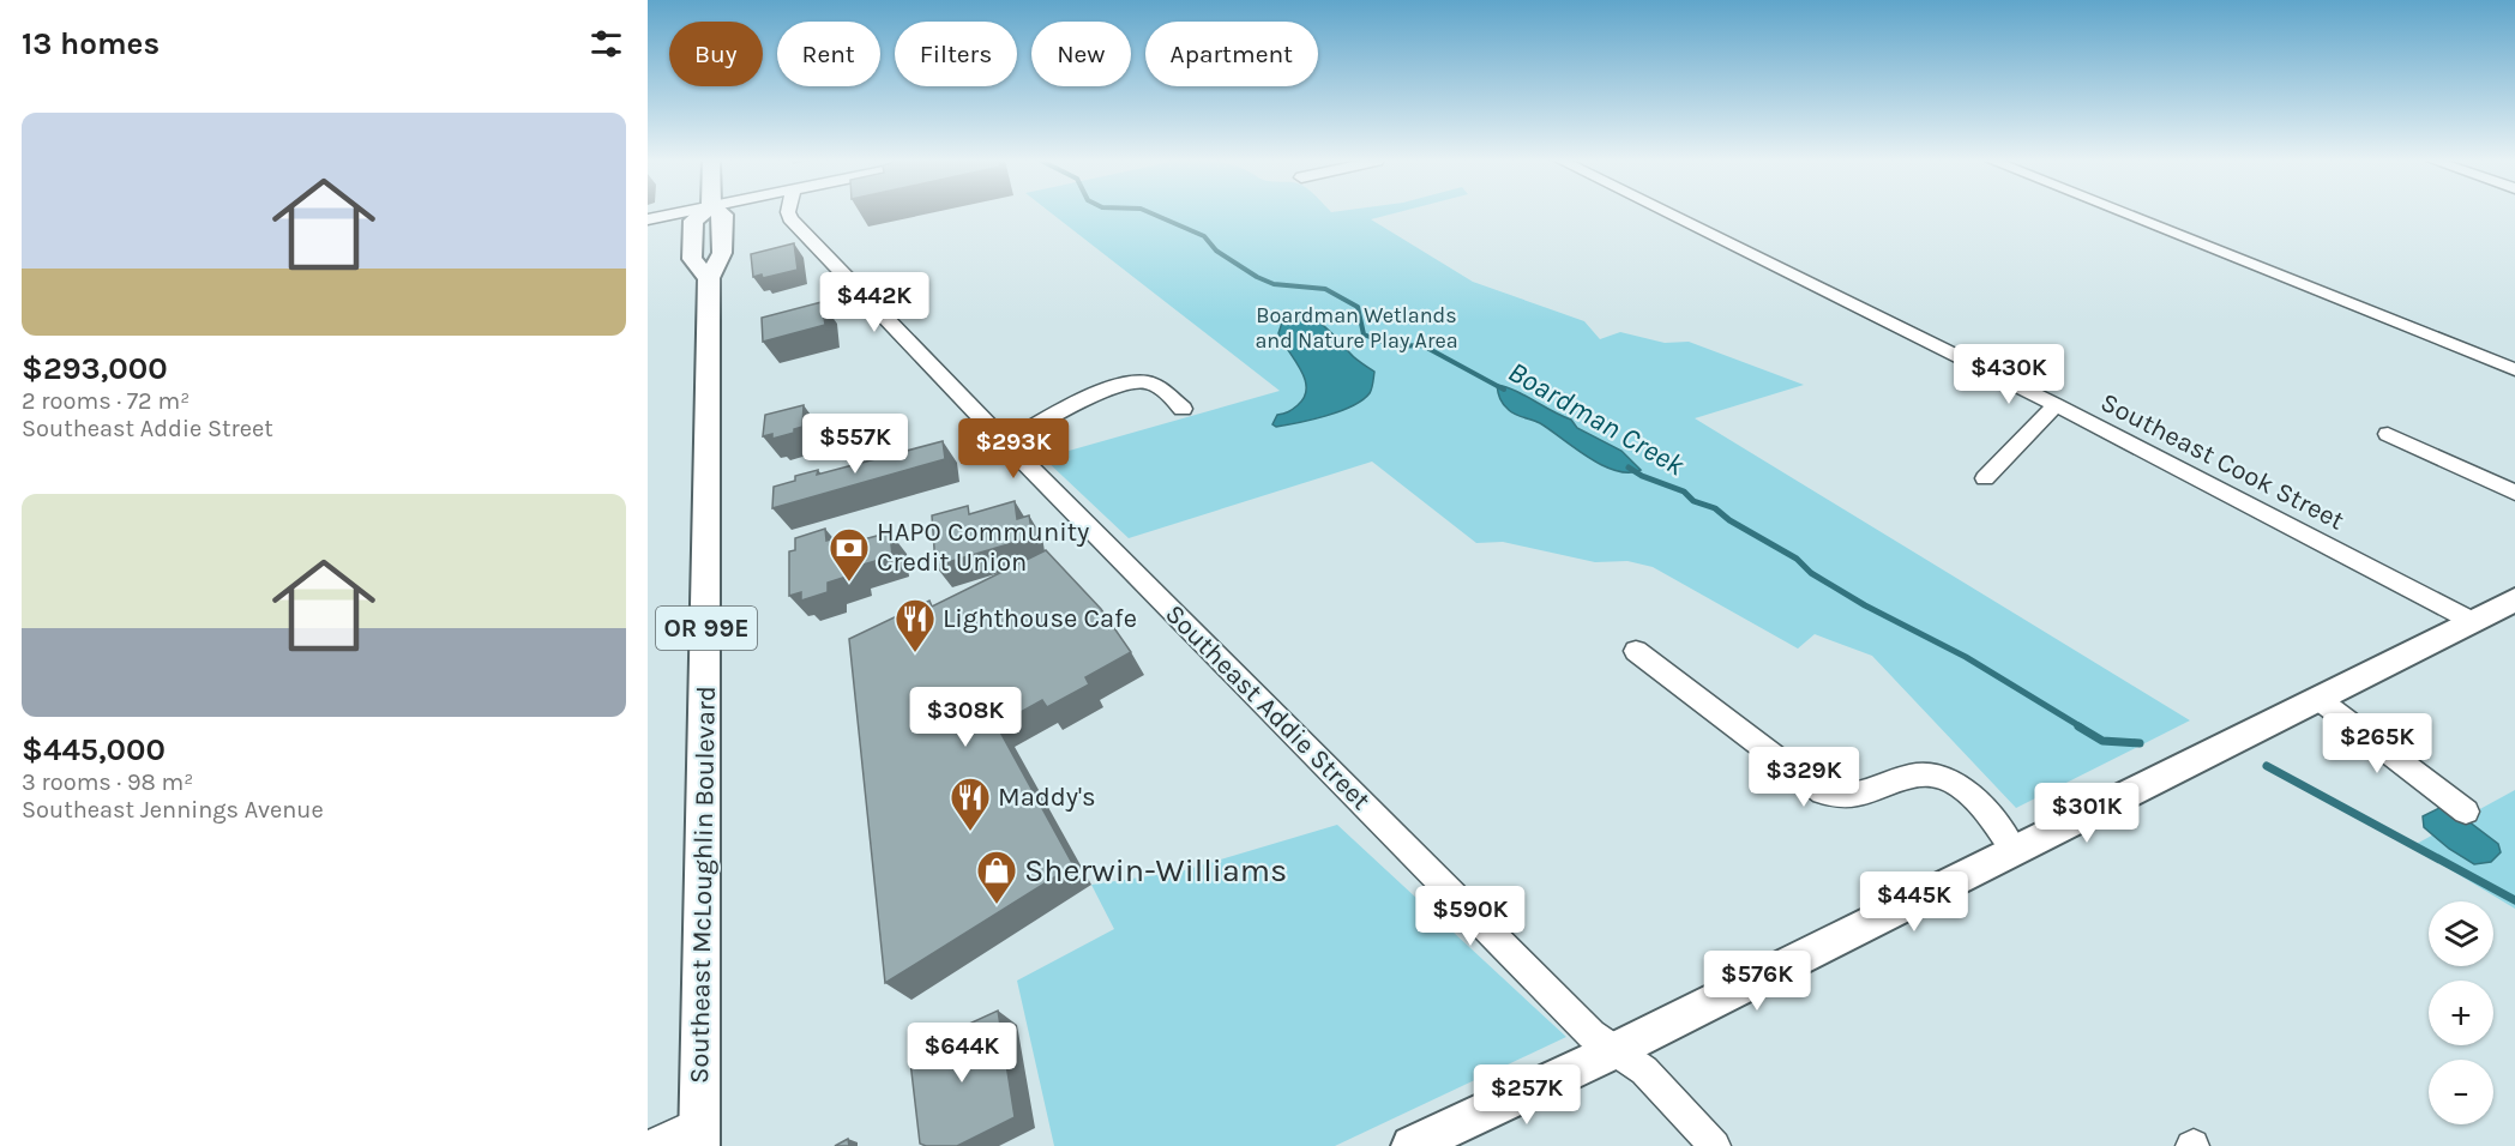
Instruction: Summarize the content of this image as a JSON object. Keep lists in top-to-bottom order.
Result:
{
  "streets": {
    "main road": ["OR 99E", "Southeast McLoughlin Boulevard"],
    "street": ["Southeast Cook Street", "Southeast Addie Street"]
  },
  "water": ["Boardman Creek"],
  "parks": ["Boardman Wetlands and Nature Play Area"],
  "places": {
    "bank": ["HAPO Community Credit Union"],
    "restaurant": ["Lighthouse Cafe", "Maddy's"],
    "shop": ["Sherwin-Williams"]
  },
  "page": {
    "heading": "13 homes",
    "chip": [
      "Buy",
      "Rent",
      "Filters",
      "New",
      "Apartment"
    ],
    "list": [
      {
        "name": "$293,000",
        "note": "2 rooms · 72 m² · Southeast Addie Street"
      },
      {
        "name": "$445,000",
        "note": "3 rooms · 98 m² · Southeast Jennings Avenue"
      }
    ],
    "price": [
      "$442K",
      "$430K",
      "$557K",
      "$293K",
      "$308K",
      "$265K",
      "$329K",
      "$301K",
      "$445K",
      "$590K",
      "$576K",
      "$644K",
      "$257K"
    ],
    "map_buttons": ["+", "−"]
  }
}
